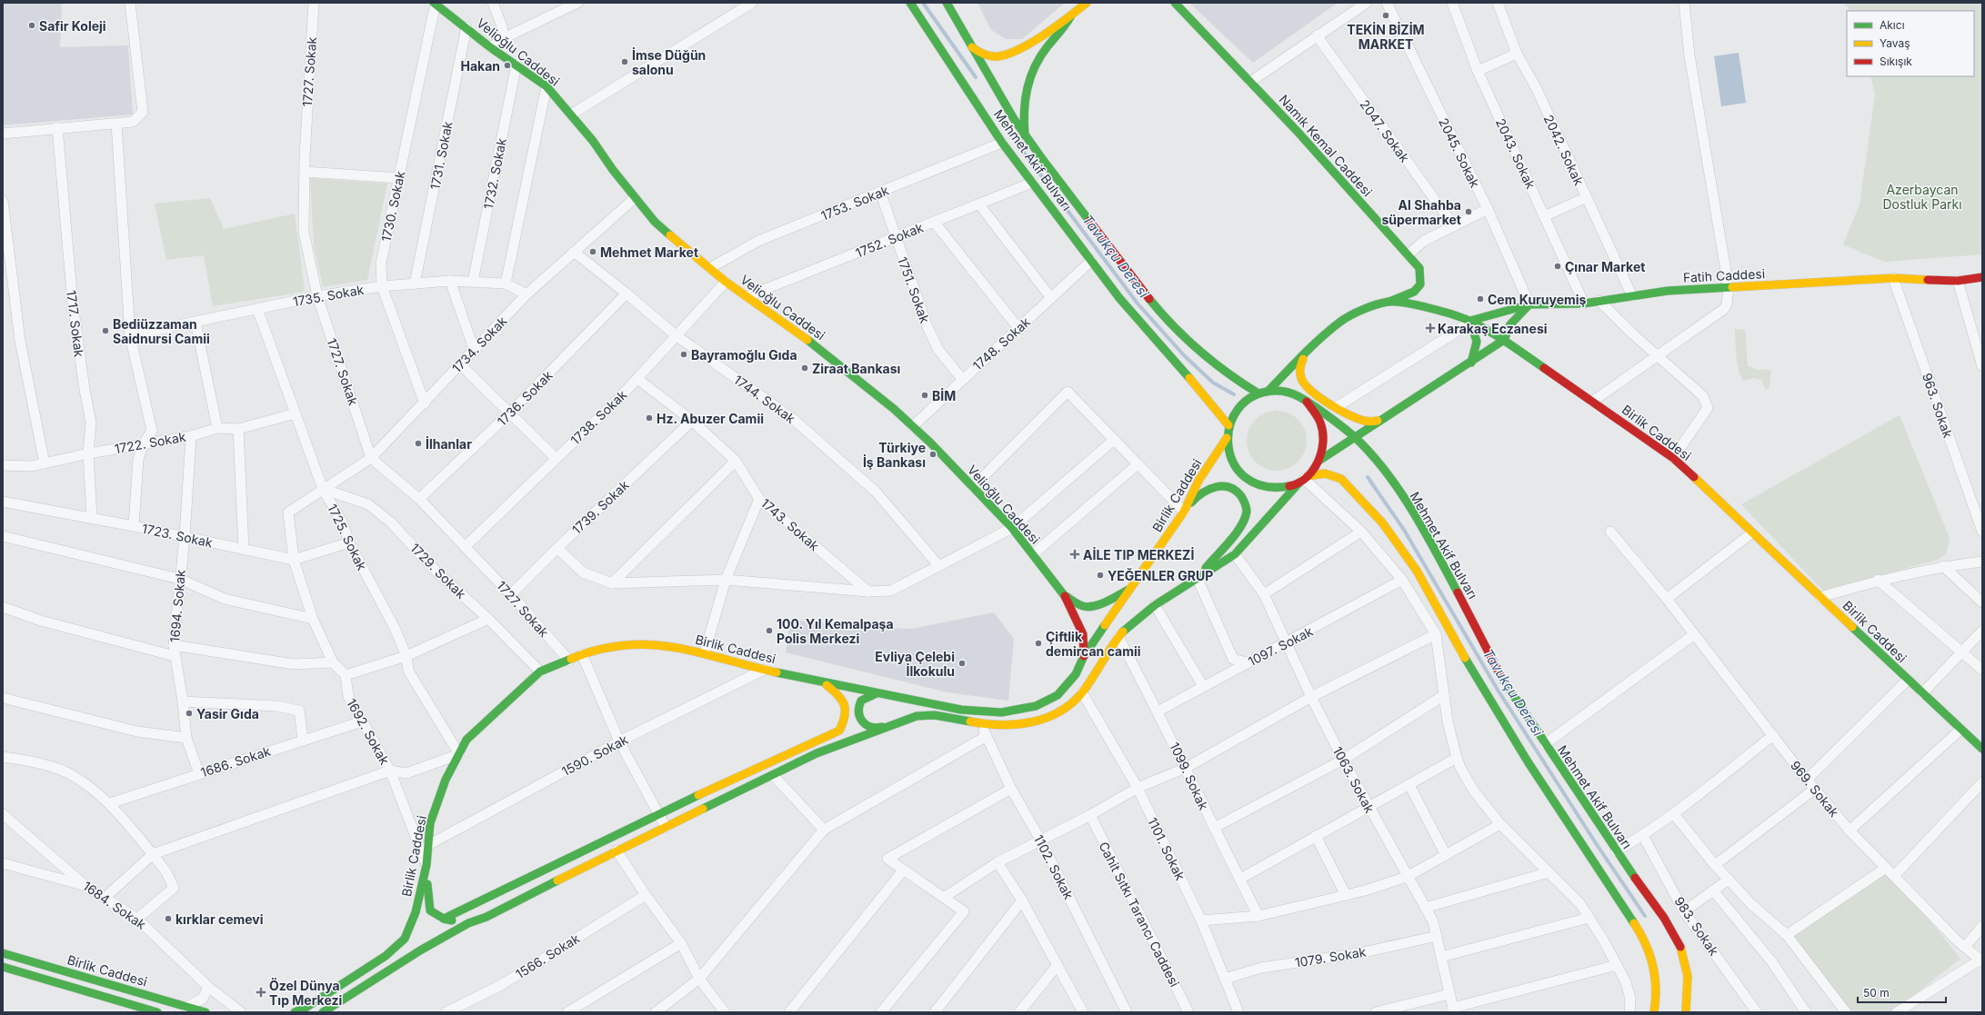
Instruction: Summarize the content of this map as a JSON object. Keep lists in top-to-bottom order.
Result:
{
  "streets": {
    "main road": [
      "Velioğlu Caddesi",
      "Namık Kemal Caddesi",
      "Mehmet Akif Bulvarı",
      "Fatih Caddesi",
      "Birlik Caddesi"
    ],
    "street": [
      "1727. Sokak",
      "2047. Sokak",
      "2042. Sokak",
      "2045. Sokak",
      "2043. Sokak",
      "1731. Sokak",
      "1732. Sokak",
      "1753. Sokak",
      "1730. Sokak",
      "1752. Sokak",
      "1751. Sokak",
      "1735. Sokak",
      "1717. Sokak",
      "1748. Sokak",
      "1734. Sokak",
      "1736. Sokak",
      "1744. Sokak",
      "963. Sokak",
      "1738. Sokak",
      "1722. Sokak",
      "1739. Sokak",
      "1743. Sokak",
      "1723. Sokak",
      "1725. Sokak",
      "1729. Sokak",
      "1694. Sokak",
      "1097. Sokak",
      "1692. Sokak",
      "1590. Sokak",
      "1686. Sokak",
      "1099. Sokak",
      "1063. Sokak",
      "969. Sokak",
      "1101. Sokak",
      "1102. Sokak",
      "1684. Sokak",
      "Cahit Sıtkı Tarancı Caddesi",
      "983. Sokak",
      "1566. Sokak",
      "1079. Sokak"
    ]
  },
  "crossings": [
    ["Velioğlu Caddesi", "1731. Sokak"],
    ["Velioğlu Caddesi", "1732. Sokak"],
    ["Velioğlu Caddesi", "1753. Sokak"],
    ["Velioğlu Caddesi", "1730. Sokak"],
    ["Velioğlu Caddesi", "1752. Sokak"],
    ["Velioğlu Caddesi", "1748. Sokak"],
    ["Velioğlu Caddesi", "1734. Sokak"],
    ["Velioğlu Caddesi", "1738. Sokak"],
    ["Velioğlu Caddesi", "Birlik Caddesi"],
    ["1727. Sokak", "1735. Sokak"],
    ["1727. Sokak", "1734. Sokak"],
    ["1727. Sokak", "1736. Sokak"],
    ["1727. Sokak", "1738. Sokak"],
    ["1727. Sokak", "Birlik Caddesi"],
    ["1727. Sokak", "1739. Sokak"],
    ["Namık Kemal Caddesi", "Birlik Caddesi"],
    ["2042. Sokak", "Fatih Caddesi"],
    ["2045. Sokak", "Fatih Caddesi"],
    ["2043. Sokak", "Fatih Caddesi"],
    ["1731. Sokak", "1735. Sokak"],
    ["Mehmet Akif Bulvarı", "1753. Sokak"],
    ["Mehmet Akif Bulvarı", "1752. Sokak"],
    ["Mehmet Akif Bulvarı", "1748. Sokak"],
    ["Mehmet Akif Bulvarı", "Birlik Caddesi"],
    ["1732. Sokak", "1735. Sokak"],
    ["1753. Sokak", "1751. Sokak"],
    ["1730. Sokak", "1735. Sokak"],
    ["1730. Sokak", "1734. Sokak"],
    ["1752. Sokak", "1751. Sokak"],
    ["Fatih Caddesi", "963. Sokak"],
    ["Fatih Caddesi", "Birlik Caddesi"],
    ["1751. Sokak", "1748. Sokak"],
    ["1735. Sokak", "1734. Sokak"],
    ["1735. Sokak", "1725. Sokak"],
    ["1717. Sokak", "1722. Sokak"],
    ["1717. Sokak", "1723. Sokak"],
    ["1734. Sokak", "1744. Sokak"],
    ["1734. Sokak", "1723. Sokak"],
    ["1734. Sokak", "1725. Sokak"],
    ["1734. Sokak", "1729. Sokak"],
    ["1736. Sokak", "1744. Sokak"],
    ["1744. Sokak", "1738. Sokak"],
    ["1738. Sokak", "1743. Sokak"],
    ["Birlik Caddesi", "1725. Sokak"],
    ["Birlik Caddesi", "1729. Sokak"],
    ["Birlik Caddesi", "1692. Sokak"],
    ["Birlik Caddesi", "1590. Sokak"],
    ["1722. Sokak", "1725. Sokak"],
    ["1722. Sokak", "1694. Sokak"],
    ["1739. Sokak", "1743. Sokak"],
    ["1723. Sokak", "1725. Sokak"],
    ["1723. Sokak", "1694. Sokak"],
    ["1725. Sokak", "1729. Sokak"],
    ["1694. Sokak", "1686. Sokak"],
    ["1097. Sokak", "1099. Sokak"],
    ["1097. Sokak", "1063. Sokak"],
    ["1692. Sokak", "1686. Sokak"],
    ["1063. Sokak", "1079. Sokak"],
    ["1101. Sokak", "1079. Sokak"]
  ],
  "water": ["Tavukçu Deresi"],
  "parks": ["Azerbaycan Dostluk Parkı"],
  "places": {
    "other": [
      "TEKİN BİZİM MARKET",
      "Safir Koleji",
      "İmse Düğün salonu",
      "Hakan",
      "Al Shahba süpermarket",
      "Mehmet Market",
      "Çınar Market",
      "Cem Kuruyemiş",
      "Bediüzzaman Saidnursi Camii",
      "Bayramoğlu Gıda",
      "Ziraat Bankası",
      "BİM",
      "Hz. Abuzer Camii",
      "İlhanlar",
      "Türkiye İş Bankası",
      "YEĞENLER GRUP",
      "100. Yıl Kemalpaşa Polis Merkezi",
      "Çiftlik demircan camii",
      "Evliya Çelebi İlkokulu",
      "Yasir Gıda",
      "kırklar cemevi"
    ],
    "health": ["Karakaş Eczanesi", "AİLE TIP MERKEZİ", "Özel Dünya Tıp Merkezi"]
  },
  "legend": ["Akıcı", "Yavaş", "Sıkışık"],
  "scale_bar": "50 m"
}
